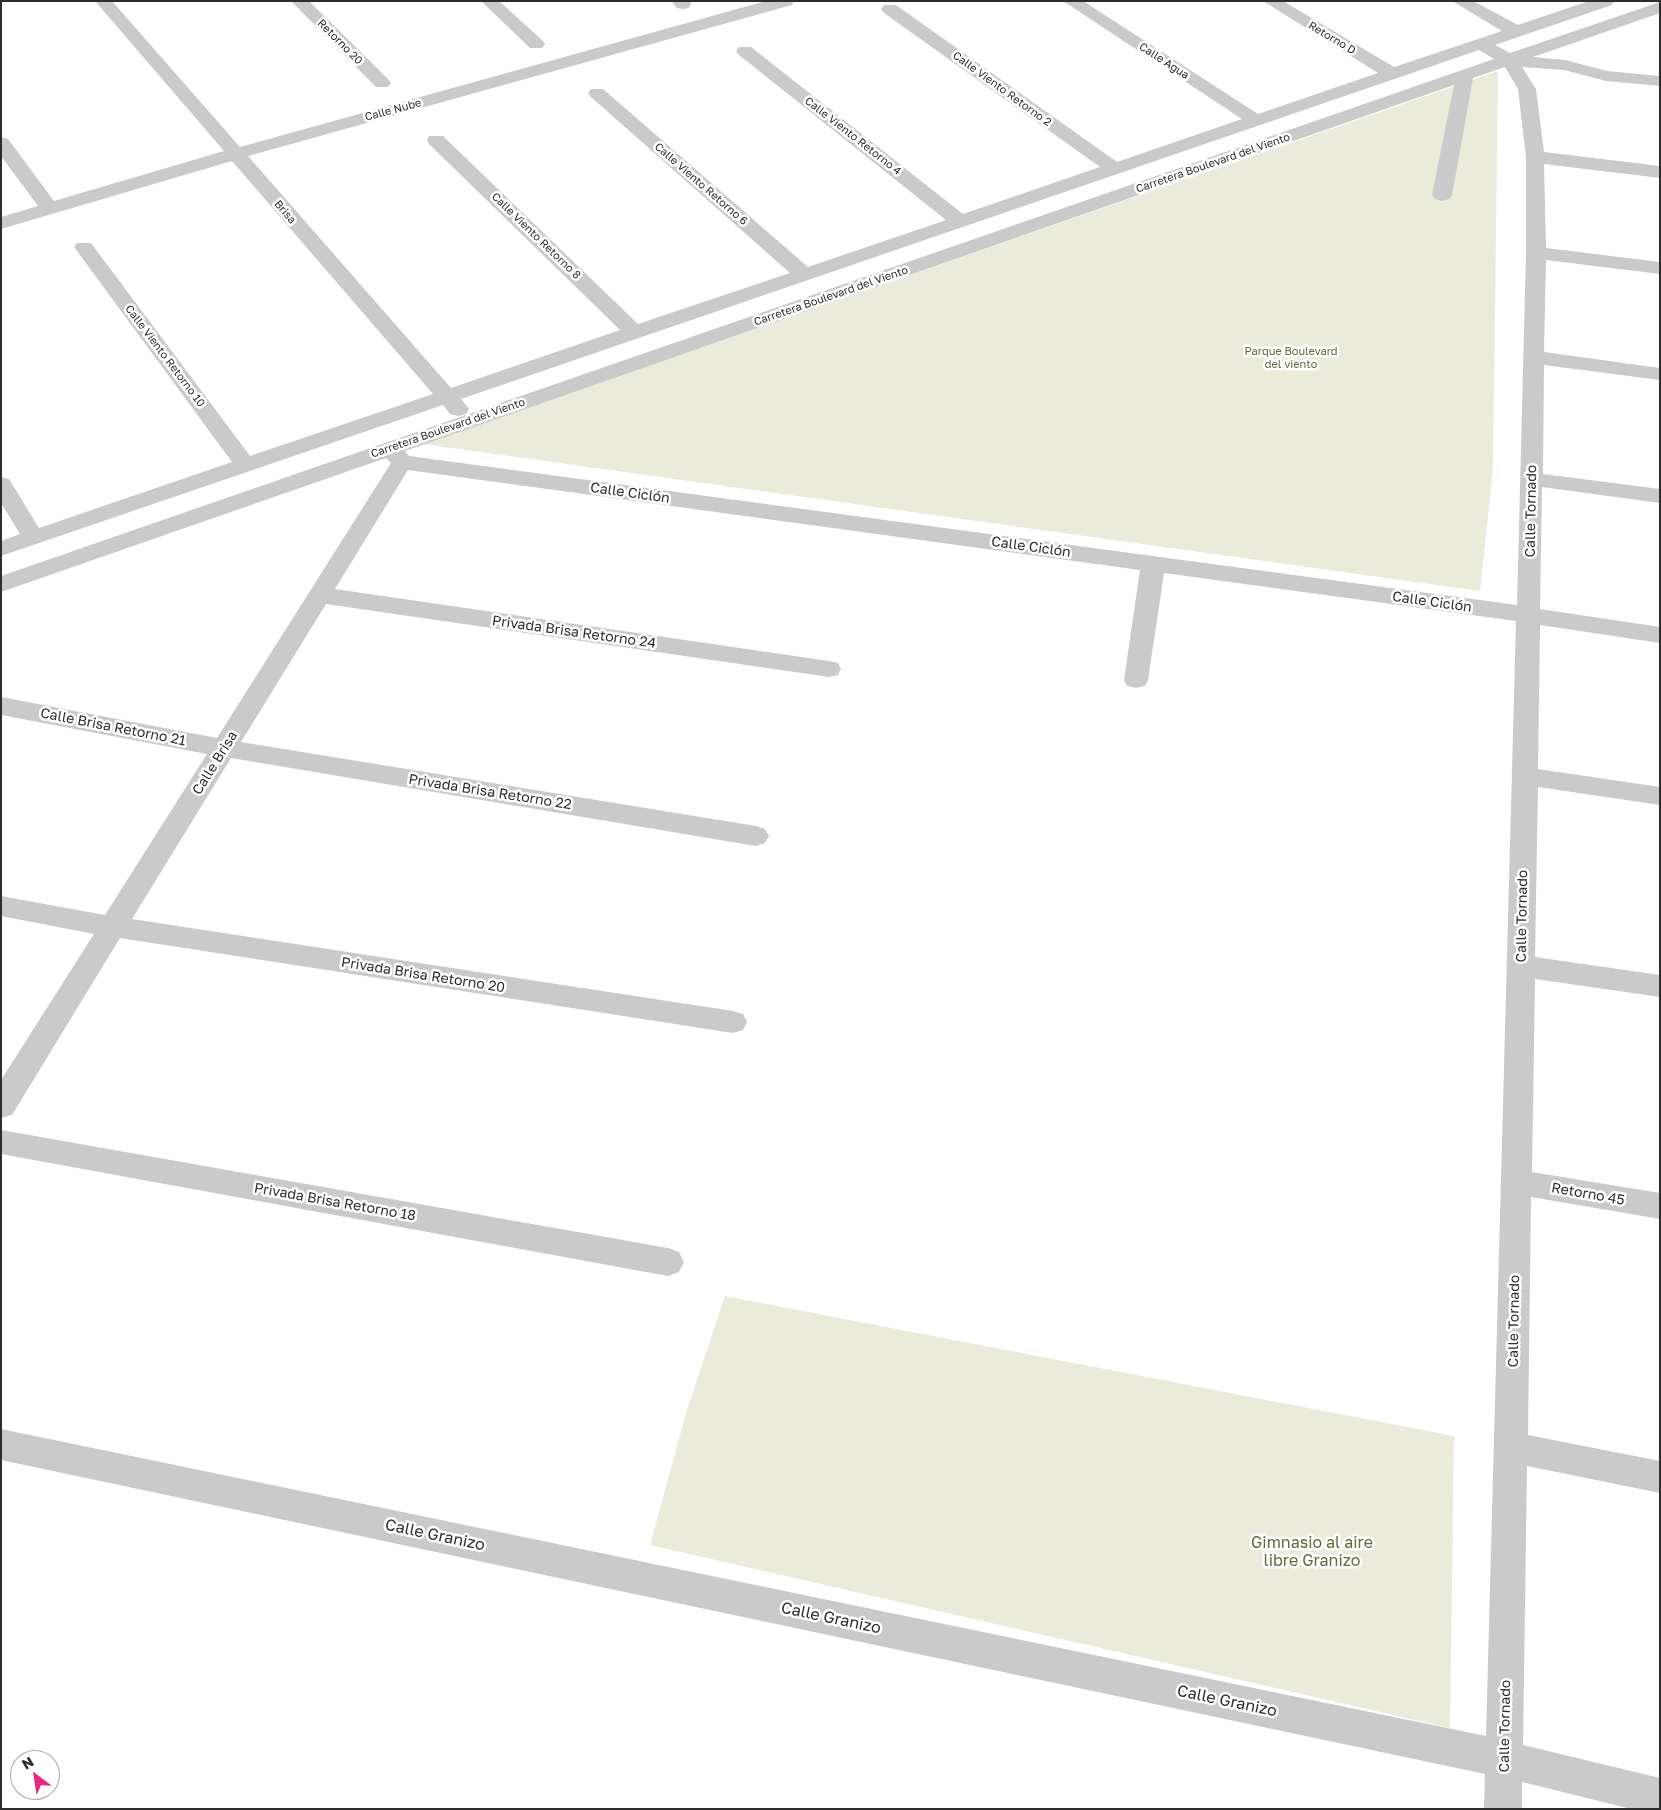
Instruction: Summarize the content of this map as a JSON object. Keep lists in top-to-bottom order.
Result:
{
  "streets": {
    "street": [
      "Retorno D",
      "Retorno 20",
      "Calle Agua",
      "Calle Viento Retorno 2",
      "Calle Nube",
      "Calle Viento Retorno 4",
      "Carretera Boulevard del Viento",
      "Calle Viento Retorno 6",
      "Brisa",
      "Calle Viento Retorno 8",
      "Calle Viento Retorno 10",
      "Calle Ciclón",
      "Calle Tornado",
      "Privada Brisa Retorno 24",
      "Calle Brisa Retorno 21",
      "Calle Brisa",
      "Privada Brisa Retorno 22",
      "Privada Brisa Retorno 20",
      "Retorno 45",
      "Privada Brisa Retorno 18",
      "Calle Granizo"
    ]
  },
  "crossings": [
    ["Retorno D", "Carretera Boulevard del Viento"],
    ["Calle Agua", "Carretera Boulevard del Viento"],
    ["Calle Viento Retorno 2", "Carretera Boulevard del Viento"],
    ["Calle Nube", "Brisa"],
    ["Calle Viento Retorno 4", "Carretera Boulevard del Viento"],
    ["Carretera Boulevard del Viento", "Calle Viento Retorno 6"],
    ["Carretera Boulevard del Viento", "Brisa"],
    ["Carretera Boulevard del Viento", "Calle Viento Retorno 8"],
    ["Carretera Boulevard del Viento", "Calle Viento Retorno 10"],
    ["Carretera Boulevard del Viento", "Calle Ciclón"],
    ["Carretera Boulevard del Viento", "Calle Tornado"],
    ["Carretera Boulevard del Viento", "Calle Brisa"],
    ["Calle Ciclón", "Calle Tornado"],
    ["Calle Ciclón", "Calle Brisa"],
    ["Calle Tornado", "Retorno 45"],
    ["Calle Tornado", "Calle Granizo"],
    ["Privada Brisa Retorno 24", "Calle Brisa"],
    ["Calle Brisa Retorno 21", "Calle Brisa"],
    ["Calle Brisa Retorno 21", "Privada Brisa Retorno 22"],
    ["Calle Brisa", "Privada Brisa Retorno 22"],
    ["Calle Brisa", "Privada Brisa Retorno 20"]
  ],
  "parks": ["Parque Boulevard del viento", "Gimnasio al aire libre Granizo"],
  "north": "top left"
}
